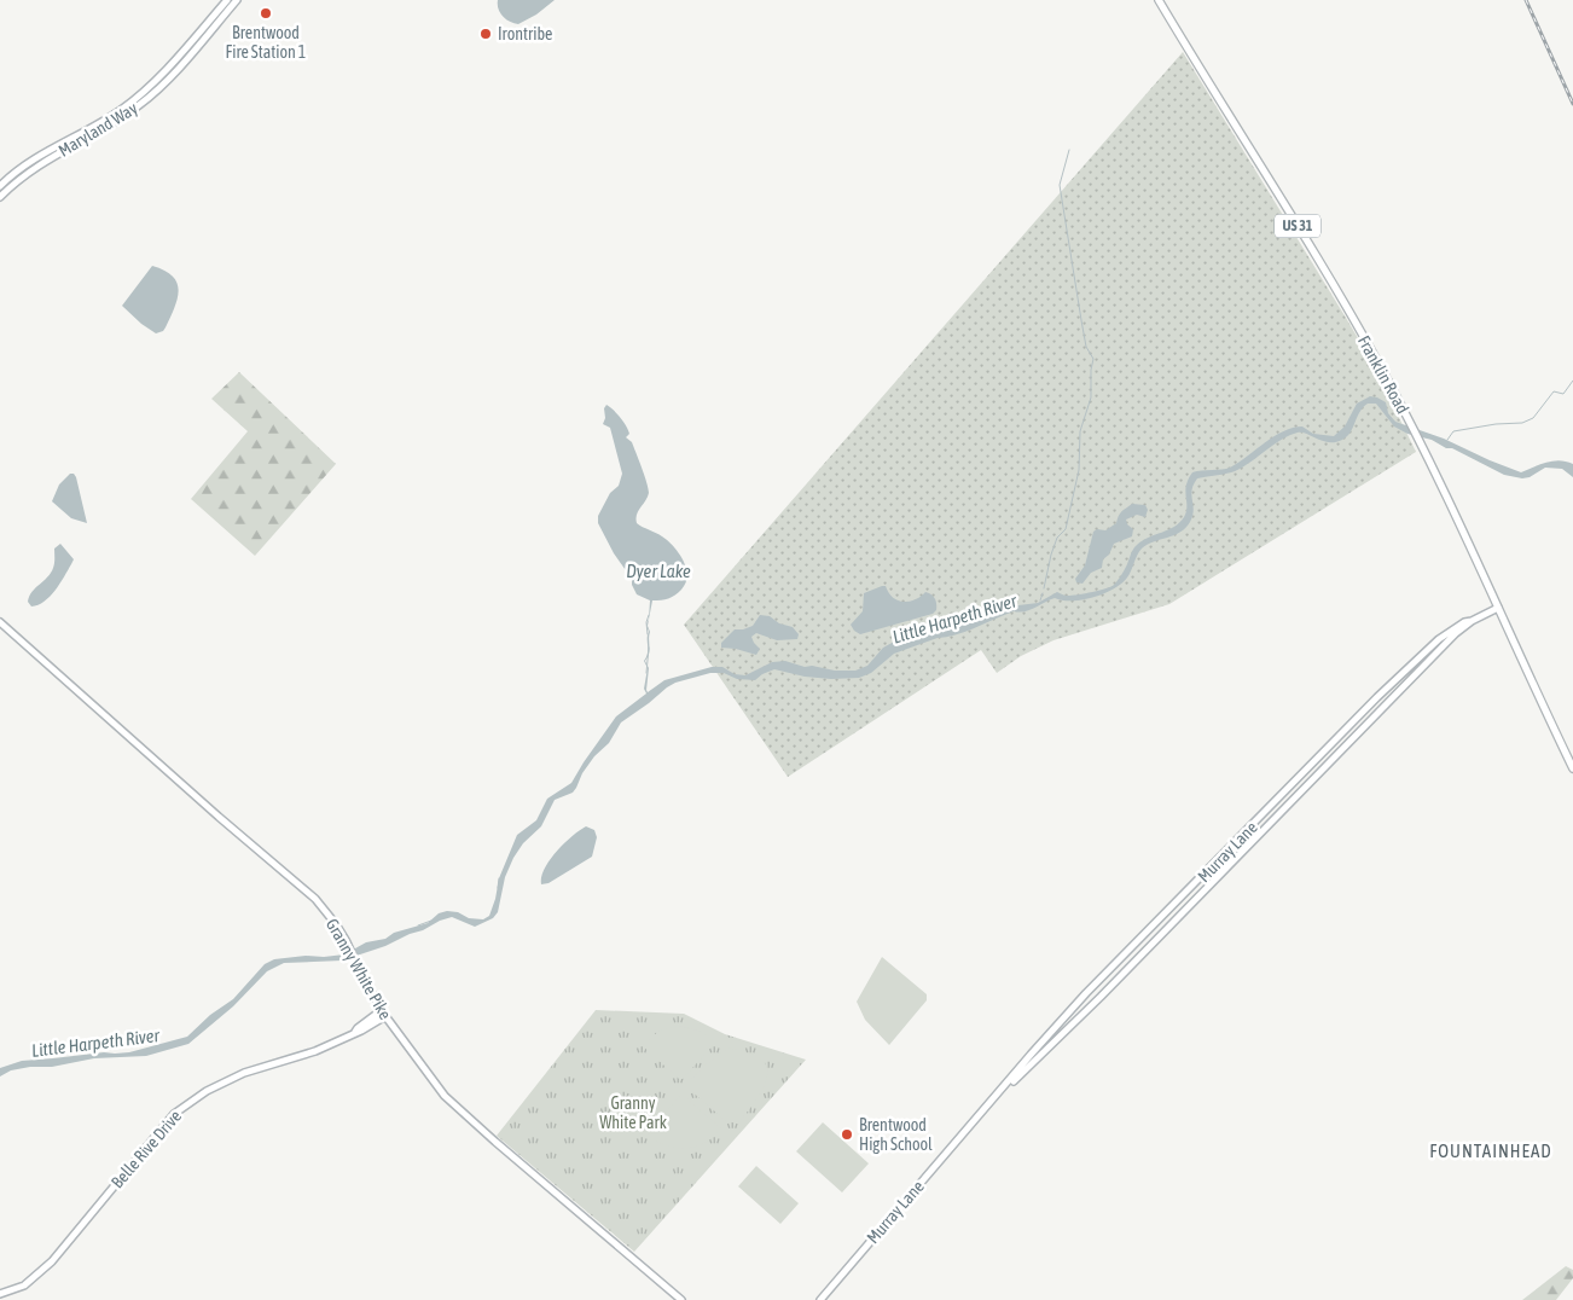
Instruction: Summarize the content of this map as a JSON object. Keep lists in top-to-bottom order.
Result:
{
  "streets": {
    "main road": [
      "Maryland Way",
      "US 31",
      "Franklin Road",
      "Murray Lane",
      "Granny White Pike",
      "Belle Rive Drive"
    ]
  },
  "crossings": [
    ["Franklin Road", "Murray Lane"],
    ["Granny White Pike", "Belle Rive Drive"]
  ],
  "districts": ["FOUNTAINHEAD"],
  "water": ["Dyer Lake", "Little Harpeth River"],
  "parks": ["Granny White Park"],
  "places": ["Brentwood Fire Station 1", "Irontribe", "Brentwood High School"]
}
